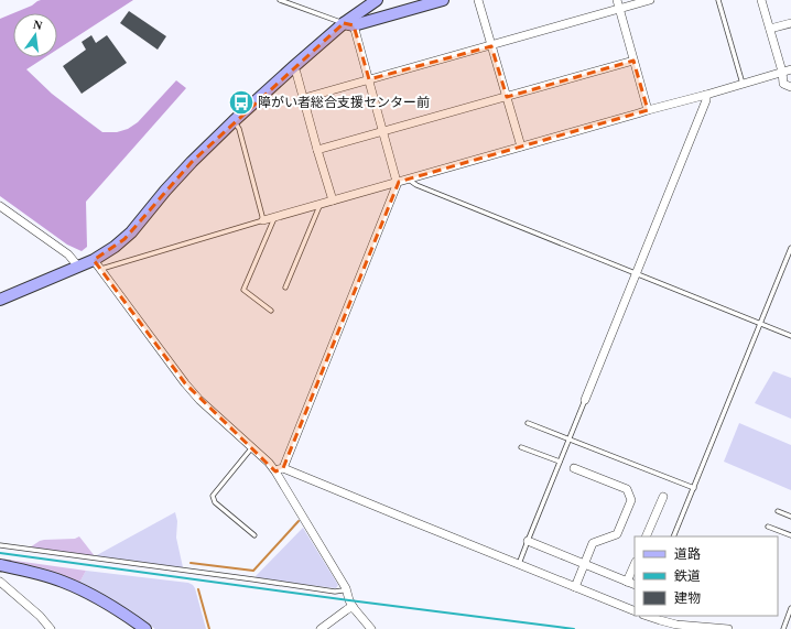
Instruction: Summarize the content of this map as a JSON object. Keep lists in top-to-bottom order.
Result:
{
  "places": {
    "bus stop": ["障がい者総合支援センター前"]
  },
  "legend": ["道路", "鉄道", "建物"],
  "north": "top"
}
